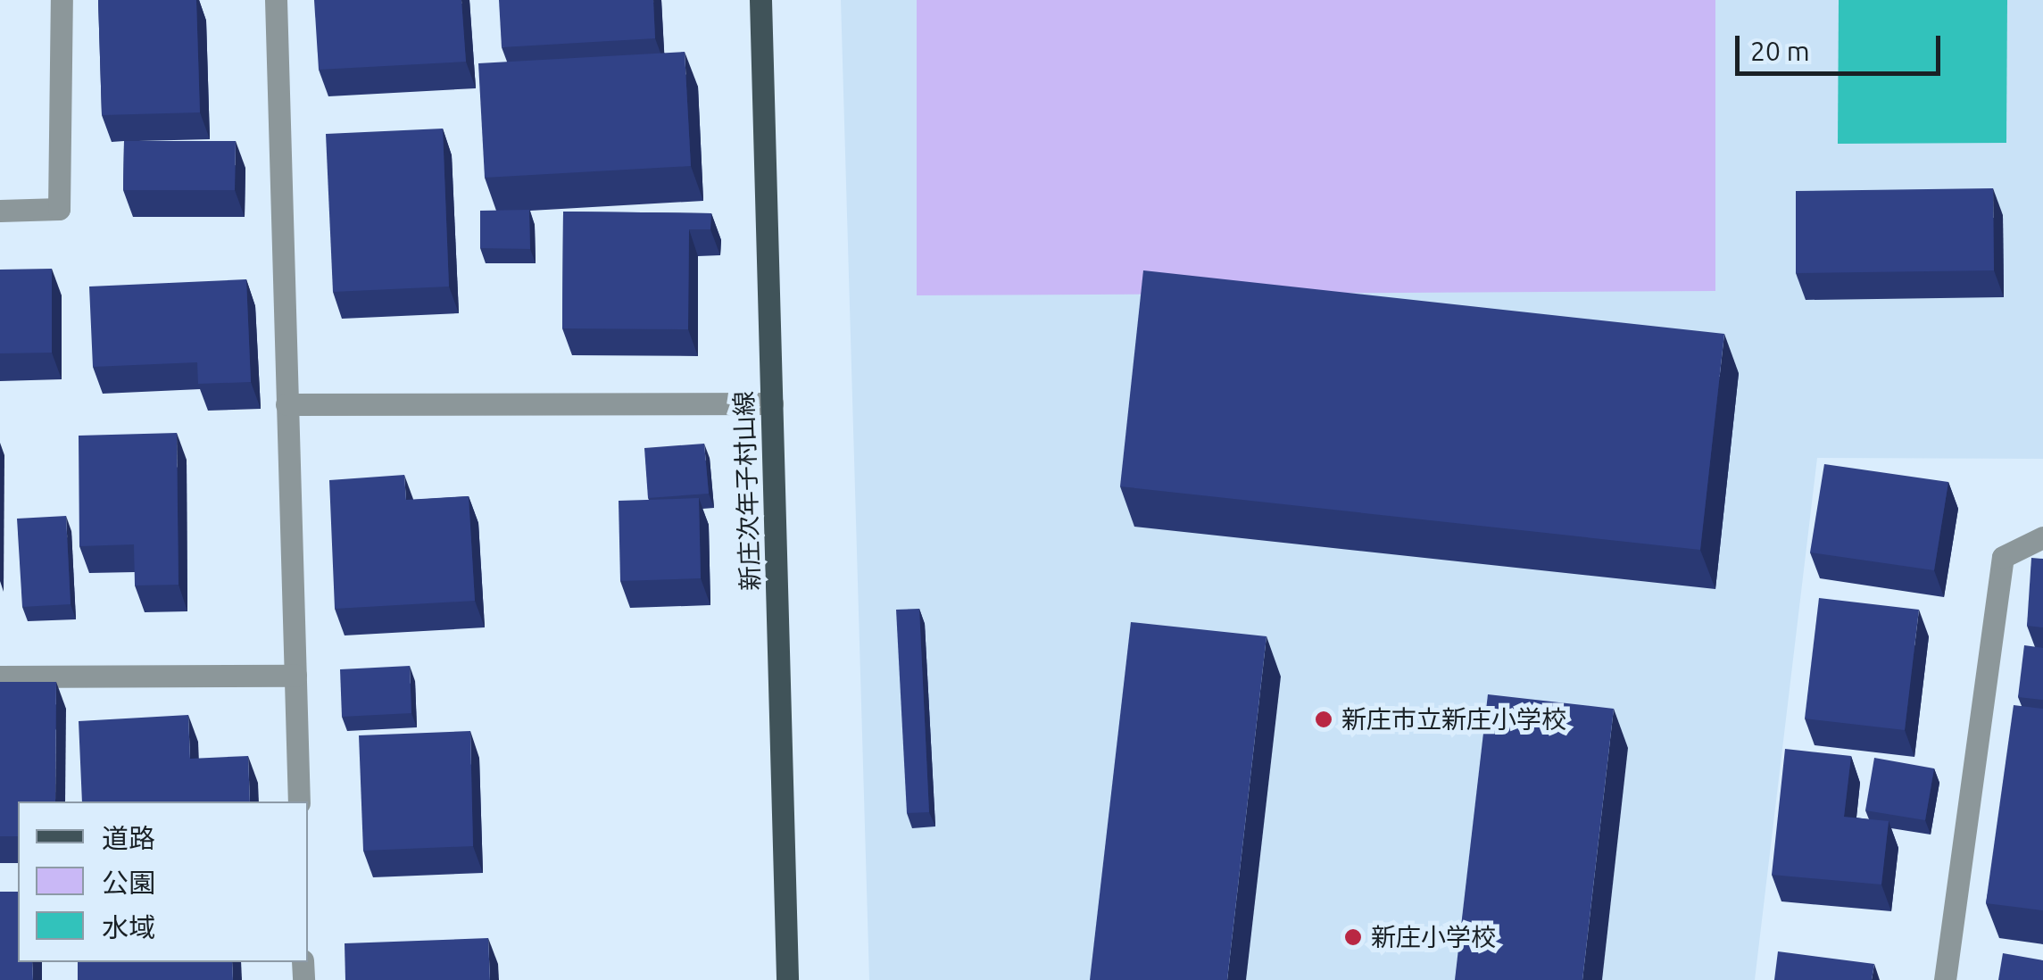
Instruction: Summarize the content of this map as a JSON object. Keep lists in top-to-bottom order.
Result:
{
  "streets": {
    "main road": ["新庄次年子村山線"]
  },
  "places": ["新庄市立新庄小学校", "新庄小学校"],
  "legend": ["道路", "公園", "水域"],
  "scale_bar": "20 m"
}
